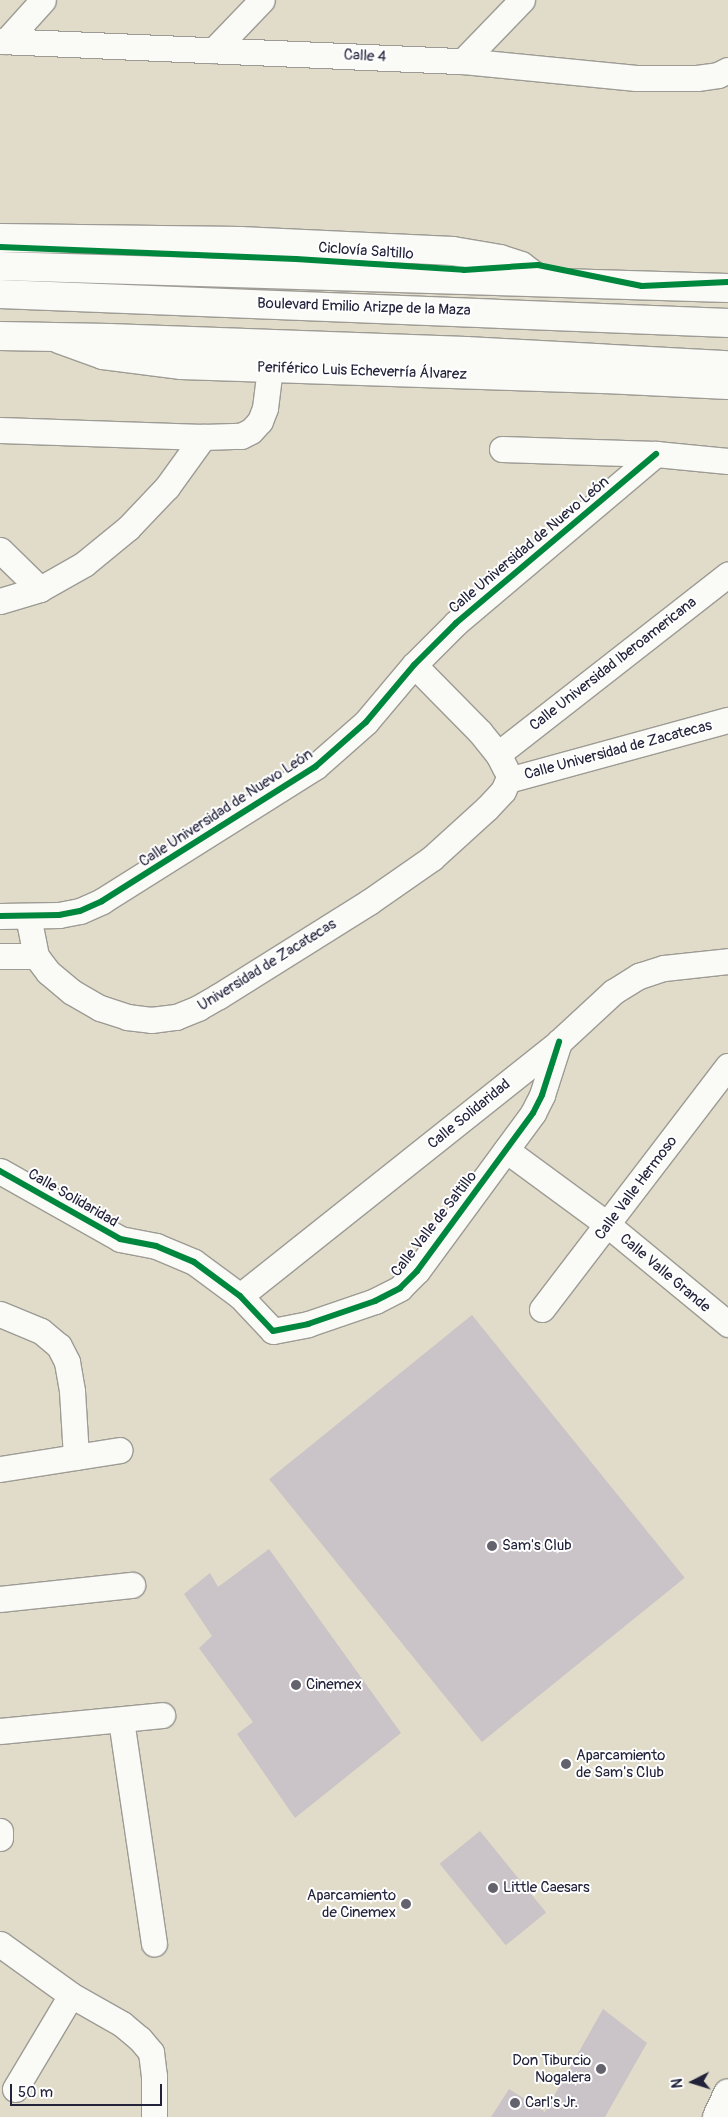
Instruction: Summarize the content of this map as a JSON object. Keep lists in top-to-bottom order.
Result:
{
  "streets": {
    "main road": ["Boulevard Emilio Arizpe de la Maza", "Periférico Luis Echeverría Álvarez"],
    "street": [
      "Calle 4",
      "Calle Universidad de Nuevo León",
      "Calle Universidad Iberoamericana",
      "Calle Universidad de Zacatecas",
      "Universidad de Zacatecas",
      "Calle Solidaridad",
      "Calle Valle Hermoso",
      "Calle Valle de Saltillo",
      "Calle Valle Grande"
    ],
    "cycle path": ["Ciclovía Saltillo"]
  },
  "crossings": [
    ["Calle Universidad de Nuevo León", "Universidad de Zacatecas"],
    ["Calle Universidad de Zacatecas", "Universidad de Zacatecas"],
    ["Calle Solidaridad", "Calle Valle de Saltillo"],
    ["Calle Valle Hermoso", "Calle Valle Grande"],
    ["Calle Valle de Saltillo", "Calle Valle Grande"]
  ],
  "places": [
    "Sam's Club",
    "Cinemex",
    "Aparcamiento de Sam's Club",
    "Little Caesars",
    "Aparcamiento de Cinemex",
    "Don Tiburcio Nogalera",
    "Carl's Jr."
  ],
  "scale_bar": "50 m",
  "north": "left"
}
